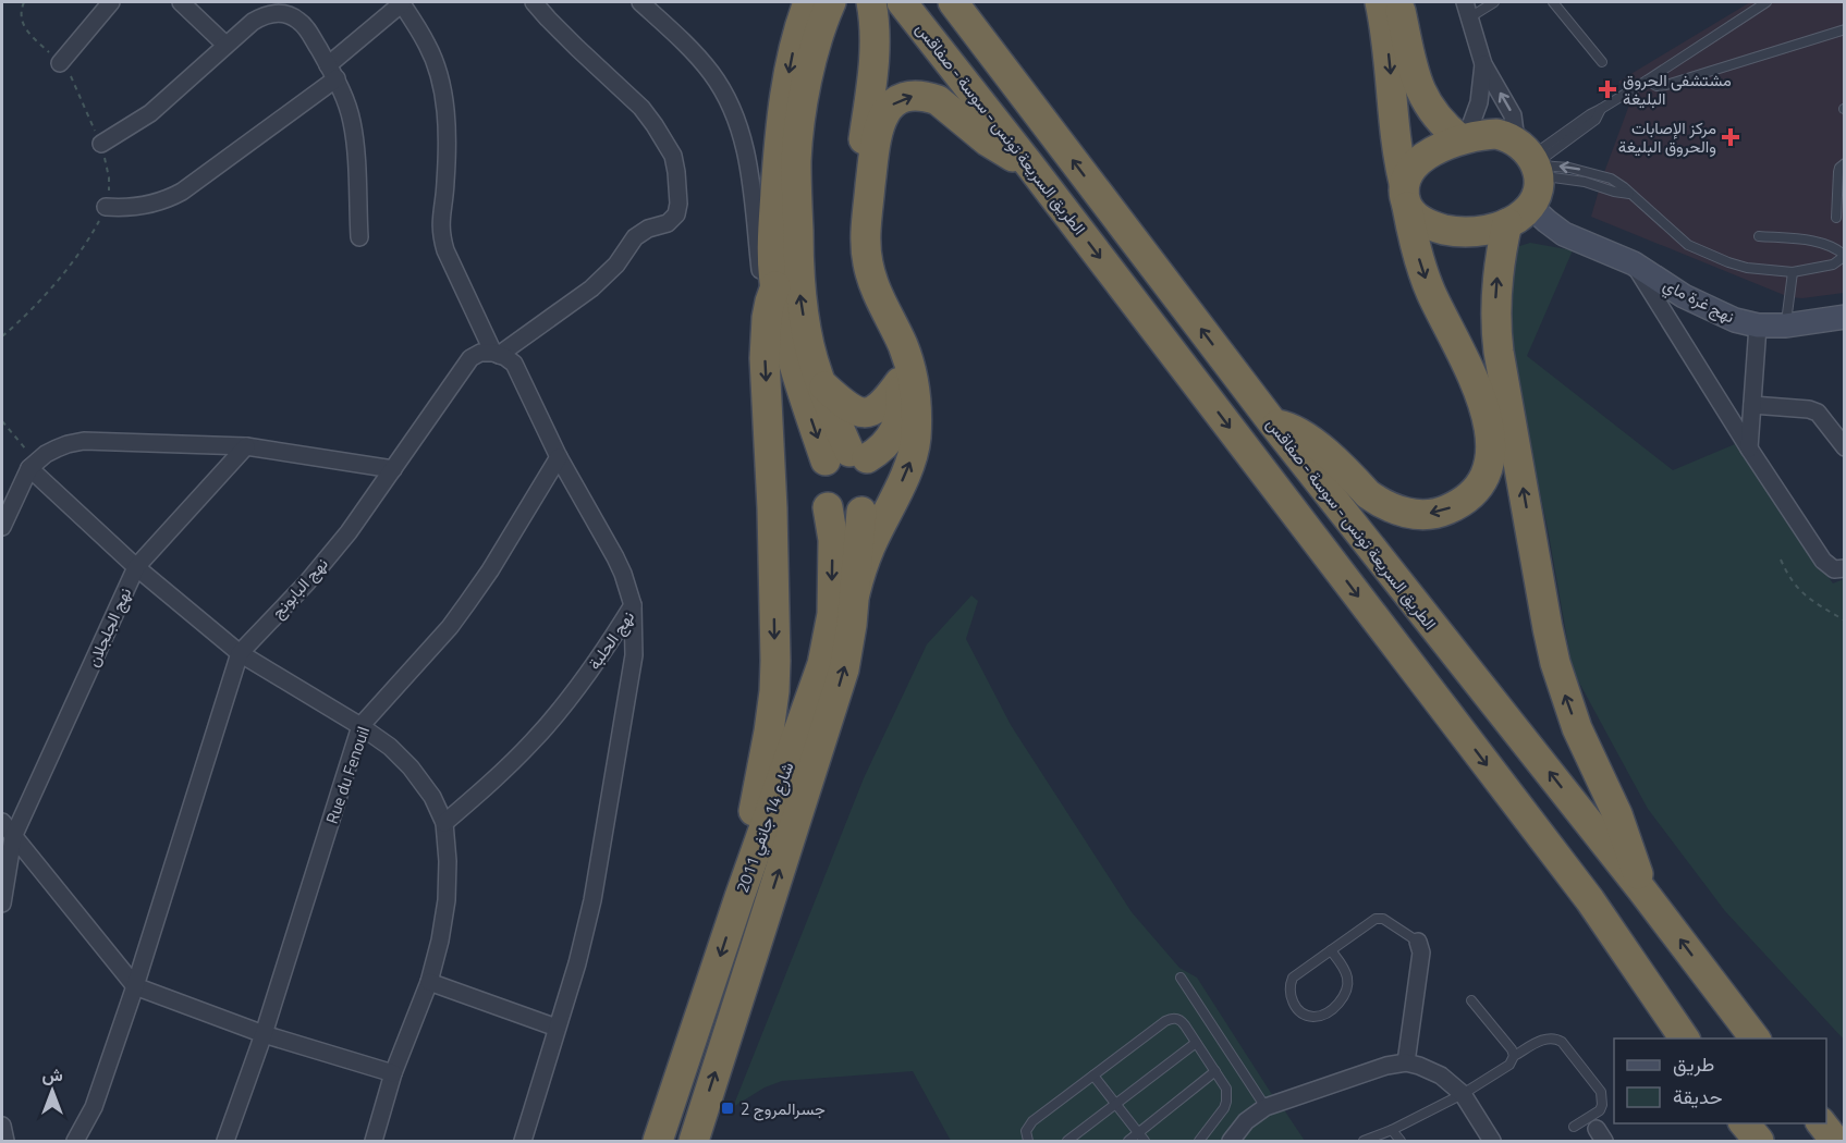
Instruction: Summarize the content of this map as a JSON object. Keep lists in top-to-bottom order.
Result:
{
  "streets": {
    "highway": ["الطريق السريعة تونس - سوسة - صفاقس", "شارع 14 جانفي 2011"],
    "street": [
      "نهج غرة ماي",
      "نهج البابونج",
      "نهج الجلجلان",
      "نهج الحلبة",
      "Rue du Fenouil"
    ]
  },
  "places": {
    "health": ["مشتشفى الحروق البليغة", "مركز الإصابات والحروق البليغة"],
    "transit": ["جسرالمروج 2"]
  },
  "legend": ["طريق", "حديقة"],
  "north": "top"
}
